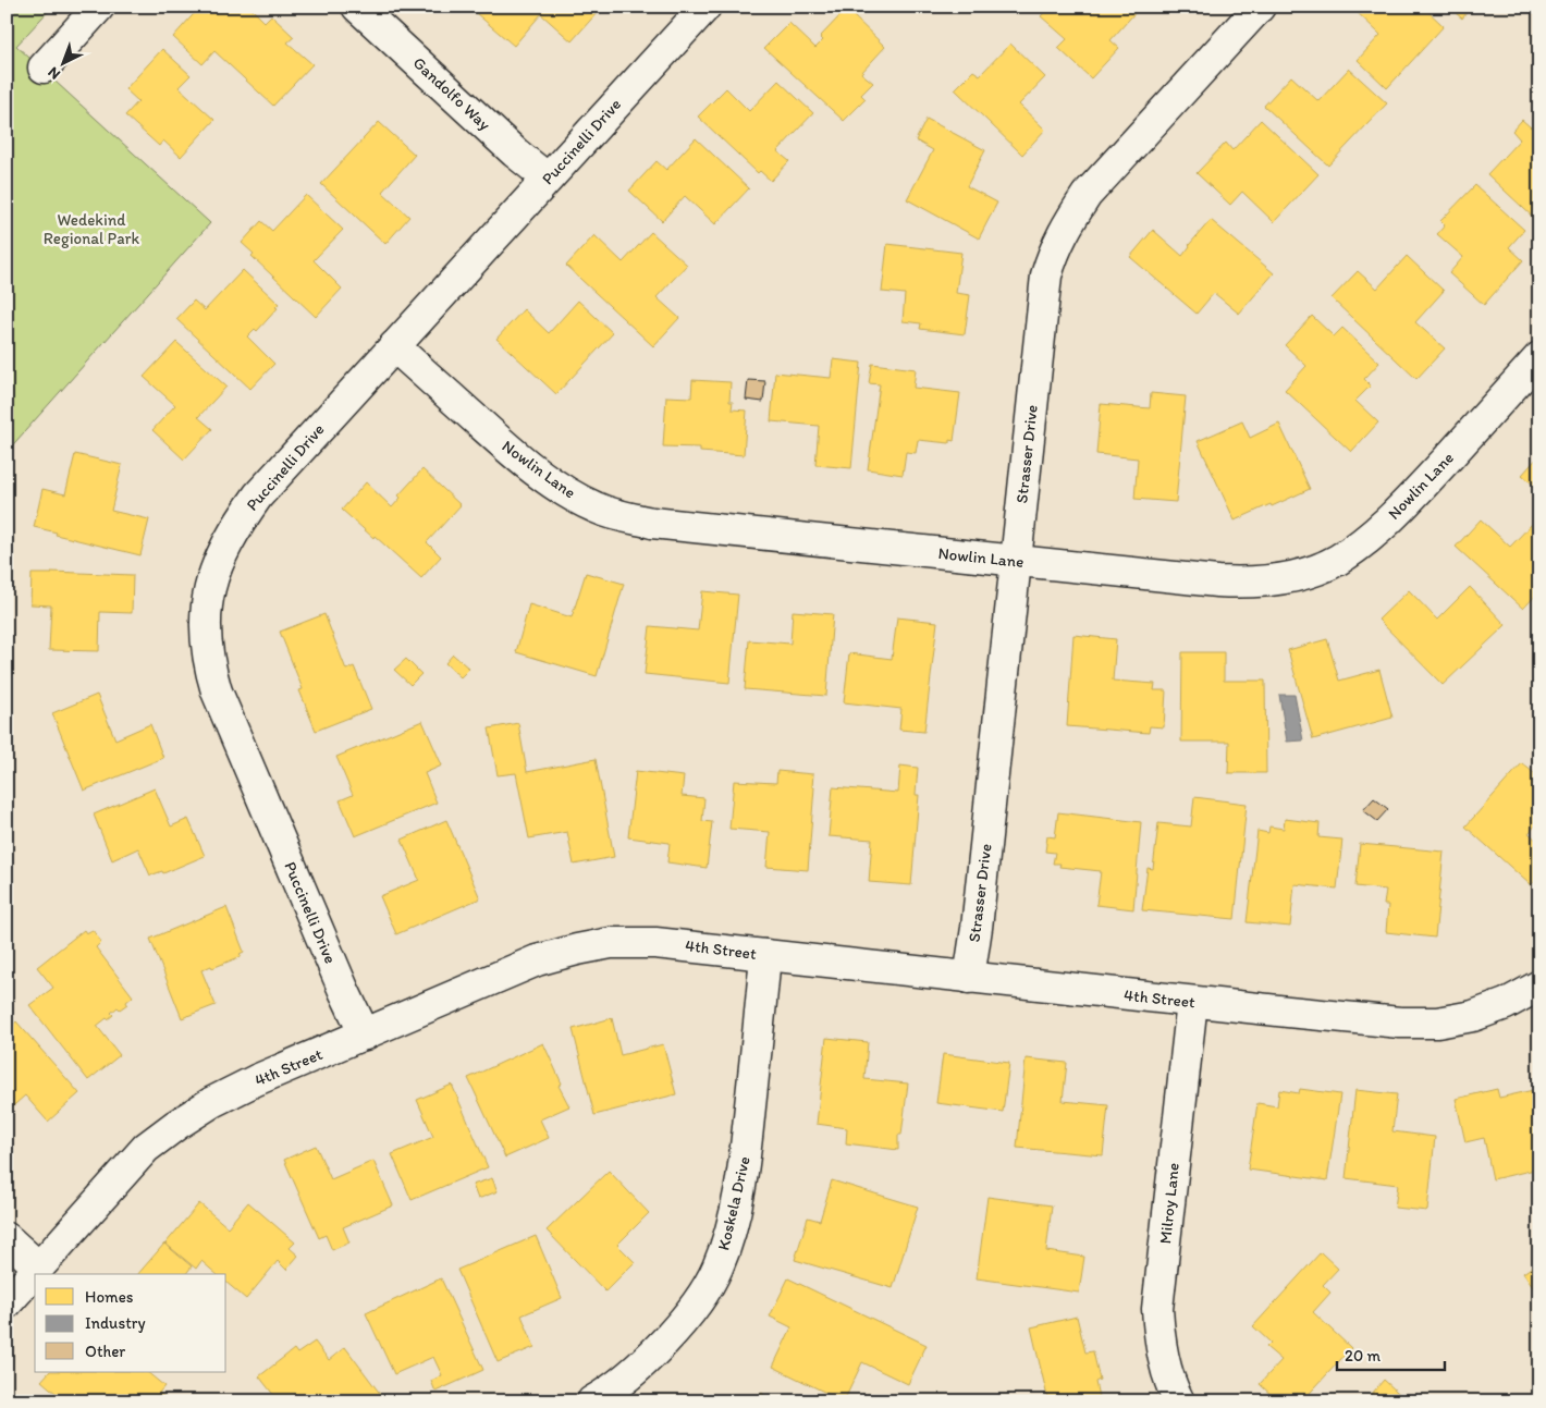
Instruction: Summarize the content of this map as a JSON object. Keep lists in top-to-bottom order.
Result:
{
  "streets": {
    "street": [
      "Gandolfo Way",
      "Puccinelli Drive",
      "Strasser Drive",
      "Nowlin Lane",
      "4th Street",
      "Koskela Drive",
      "Milroy Lane"
    ]
  },
  "crossings": [
    ["Gandolfo Way", "Puccinelli Drive"],
    ["Puccinelli Drive", "Nowlin Lane"],
    ["Puccinelli Drive", "4th Street"],
    ["Strasser Drive", "Nowlin Lane"],
    ["Strasser Drive", "4th Street"],
    ["4th Street", "Koskela Drive"],
    ["4th Street", "Milroy Lane"]
  ],
  "parks": ["Wedekind Regional Park"],
  "legend": ["Homes", "Industry", "Other"],
  "scale_bar": "20 m",
  "north": "bottom left"
}
